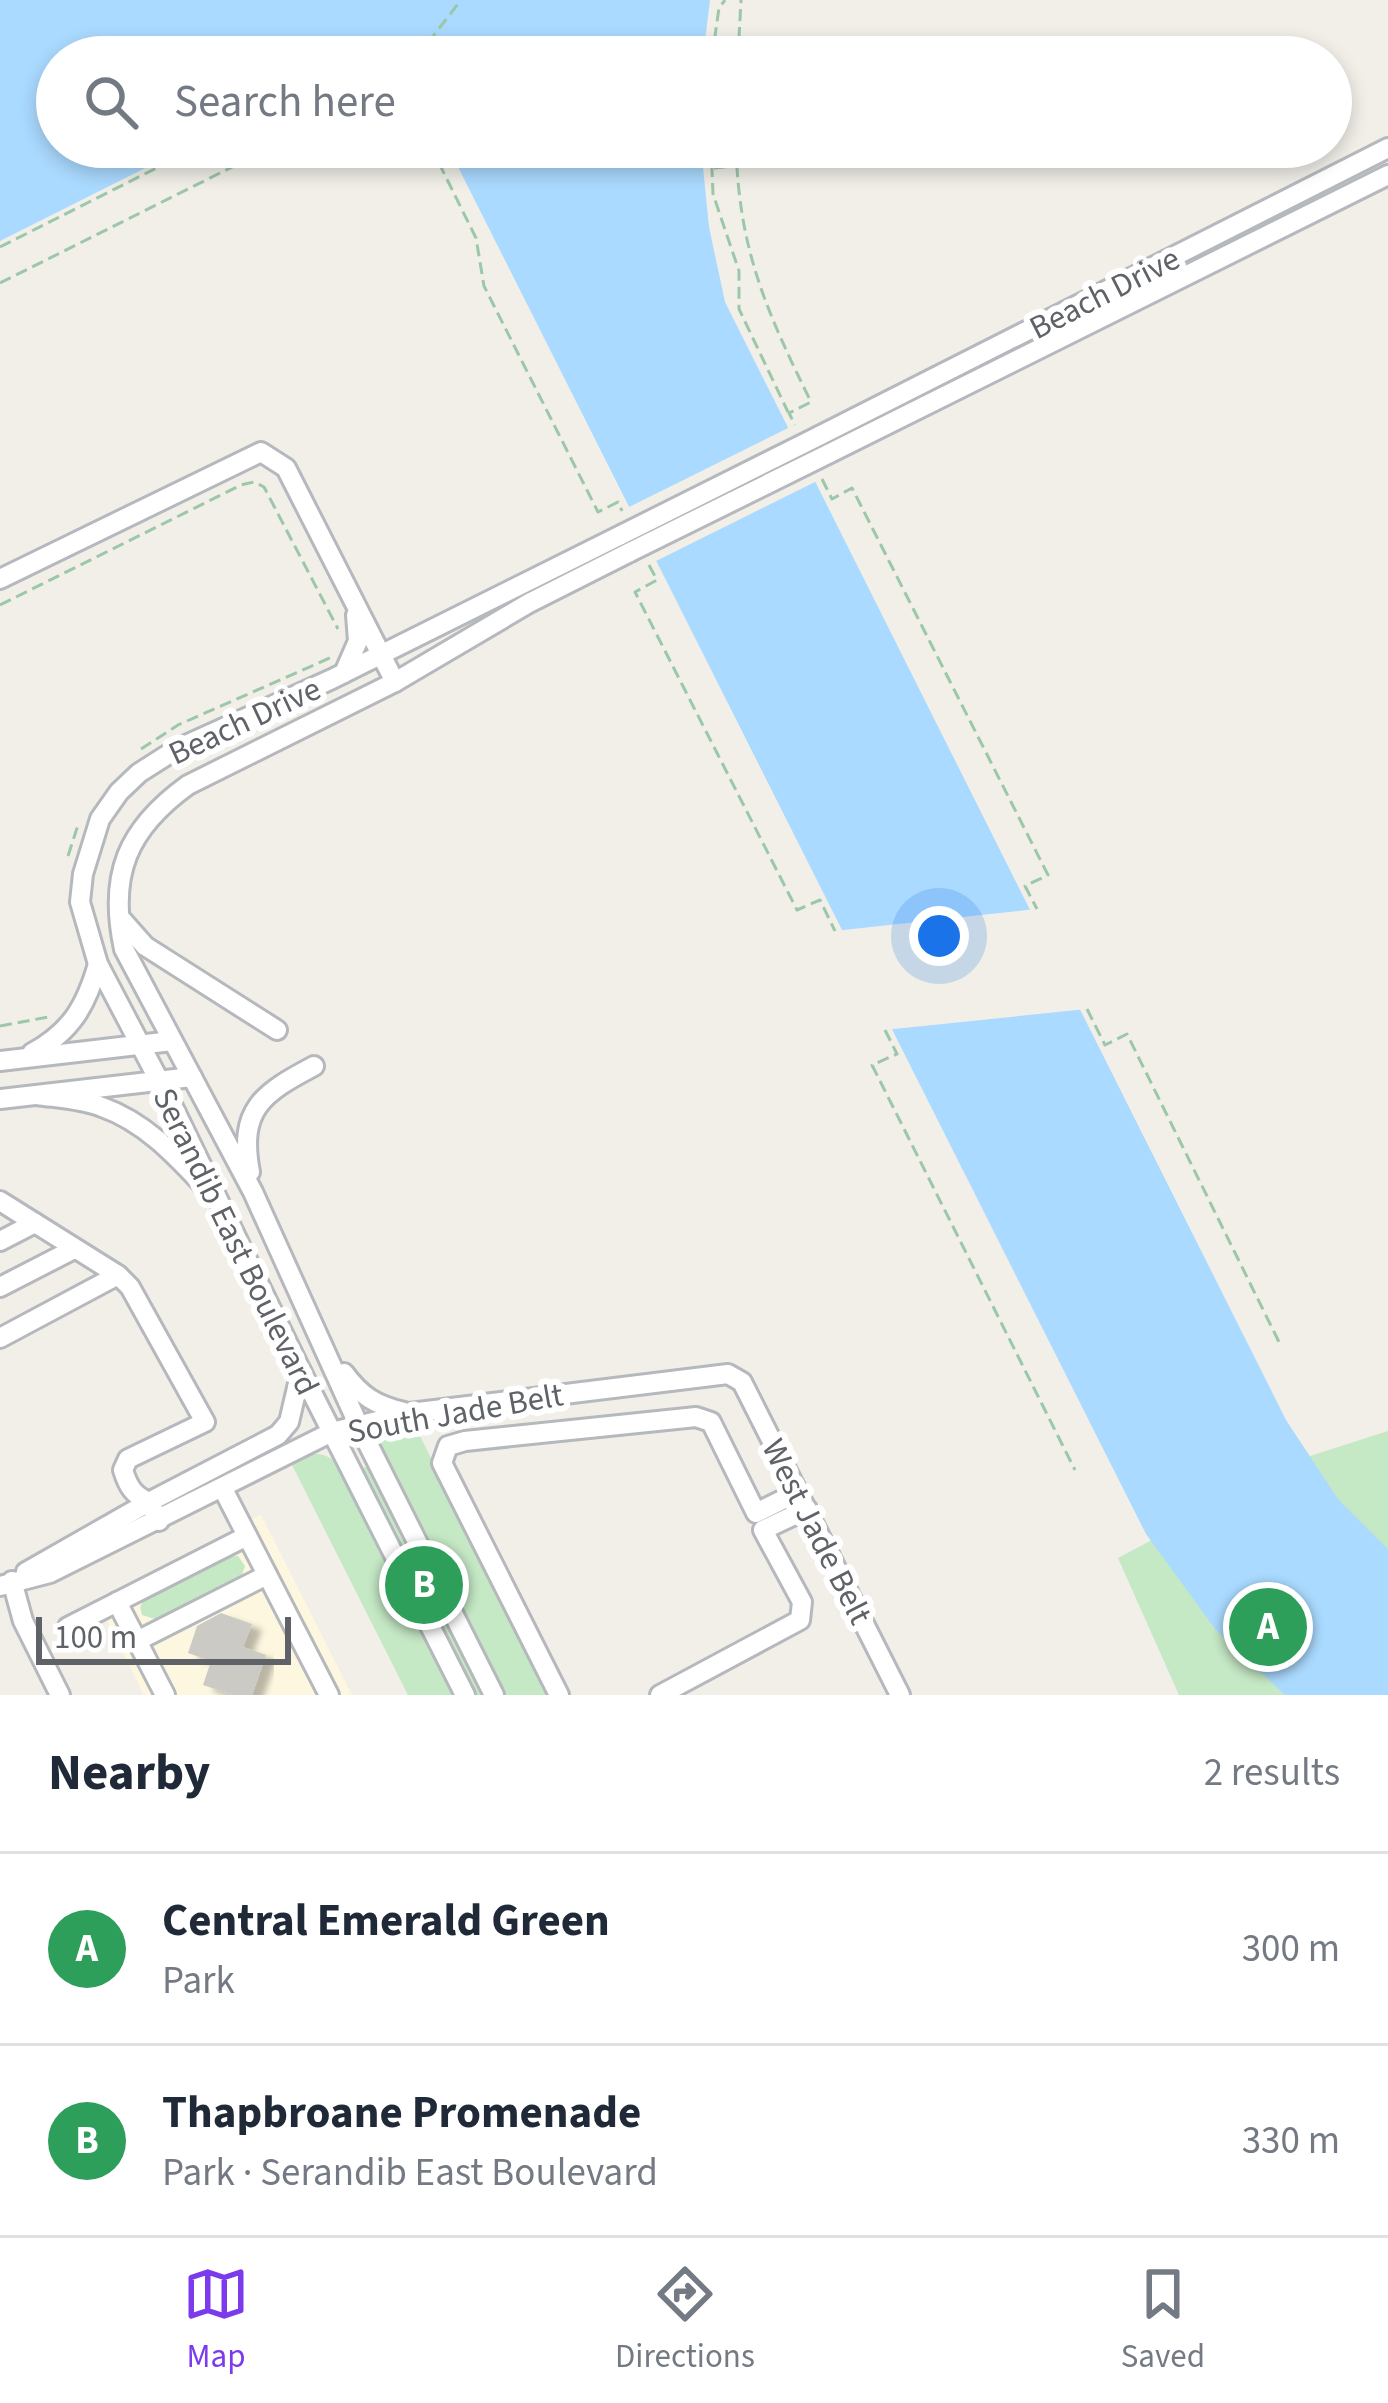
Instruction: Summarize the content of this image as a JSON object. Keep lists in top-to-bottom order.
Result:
{
  "streets": {
    "street": [
      "Beach Drive",
      "Serandib East Boulevard",
      "South Jade Belt",
      "West Jade Belt"
    ]
  },
  "crossings": [
    ["Beach Drive", "Serandib East Boulevard"],
    ["Serandib East Boulevard", "South Jade Belt"],
    ["South Jade Belt", "West Jade Belt"]
  ],
  "scale_bar": "100 m",
  "page": {
    "search": "Search here",
    "pins": ["B", "A"],
    "scale": "100 m",
    "heading": ["Nearby", "2 results"],
    "list": [
      {
        "mark": "A",
        "name": "Central Emerald Green",
        "note": "Park",
        "value": "300 m"
      },
      {
        "mark": "B",
        "name": "Thapbroane Promenade",
        "note": "Park · Serandib East Boulevard",
        "value": "330 m"
      }
    ],
    "nav": ["Map", "Directions", "Saved"]
  }
}
